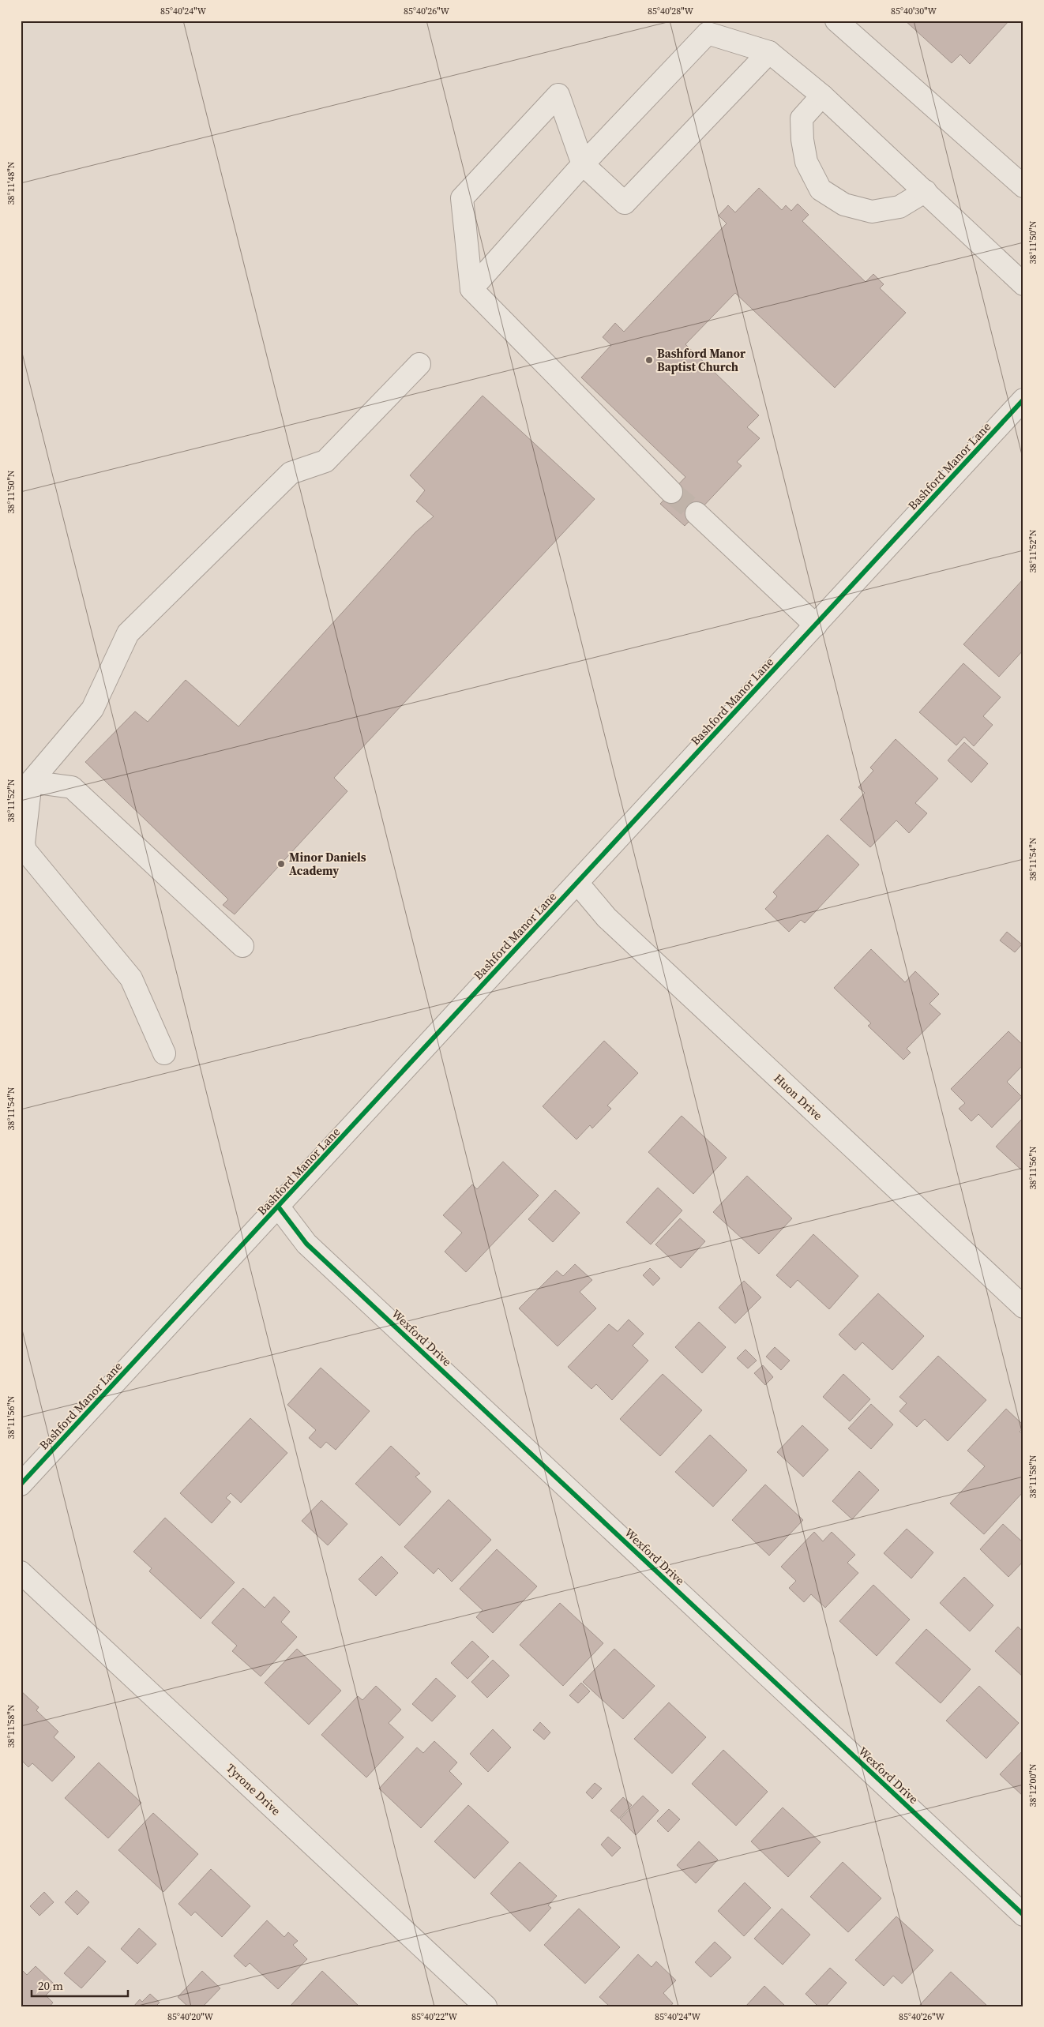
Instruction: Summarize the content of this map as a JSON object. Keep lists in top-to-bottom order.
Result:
{
  "streets": {
    "street": [
      "Bashford Manor Lane",
      "Huon Drive",
      "Wexford Drive",
      "Tyrone Drive"
    ]
  },
  "crossings": [
    ["Bashford Manor Lane", "Huon Drive"],
    ["Bashford Manor Lane", "Wexford Drive"]
  ],
  "places": ["Bashford Manor Baptist Church", "Minor Daniels Academy"],
  "scale_bar": "20 m",
  "coordinates": [
    "85°40'24\"W",
    "85°40'26\"W",
    "85°40'28\"W",
    "85°40'30\"W",
    "38°11'48\"N",
    "38°11'50\"N",
    "38°11'52\"N",
    "38°11'54\"N",
    "38°11'56\"N",
    "38°11'58\"N",
    "38°12'00\"N",
    "85°40'20\"W",
    "85°40'22\"W"
  ]
}
